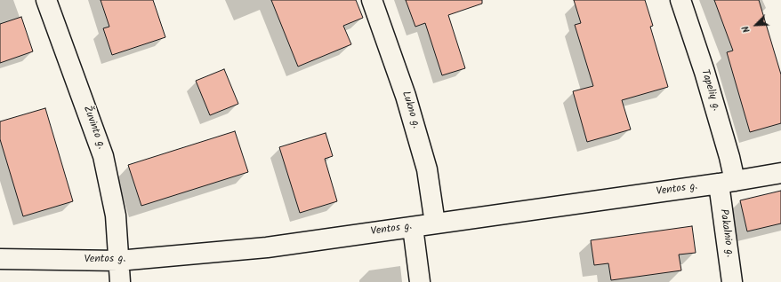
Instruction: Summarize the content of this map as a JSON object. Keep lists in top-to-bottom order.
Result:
{
  "streets": {
    "street": [
      "Tapelių g.",
      "Lukno g.",
      "Žuvinto g.",
      "Ventos g.",
      "Pakalnio g."
    ]
  },
  "crossings": [
    ["Tapelių g.", "Ventos g."],
    ["Tapelių g.", "Pakalnio g."],
    ["Lukno g.", "Ventos g."],
    ["Žuvinto g.", "Ventos g."],
    ["Ventos g.", "Pakalnio g."]
  ],
  "north": "bottom left"
}
